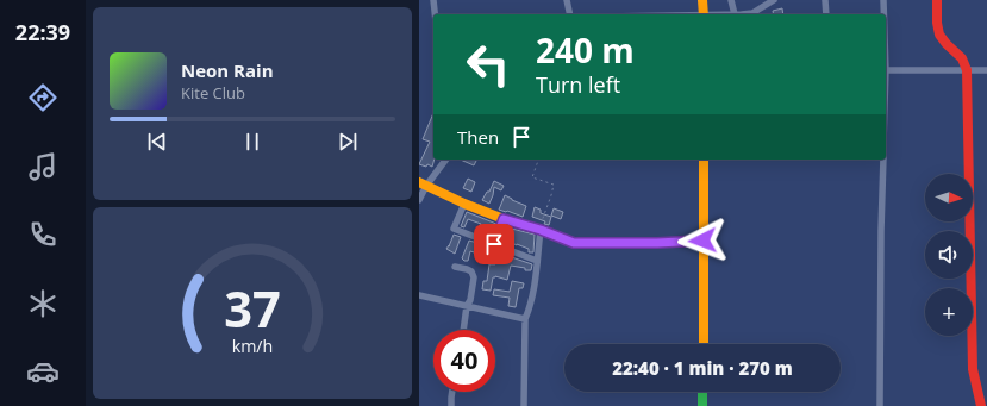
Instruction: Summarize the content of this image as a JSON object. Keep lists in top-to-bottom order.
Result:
{
  "north": "right",
  "page": {
    "tabs": "22:39",
    "turn": ["240 m", "Turn left"],
    "song": ["Neon Rain", "Kite Club"],
    "then": "Then",
    "map_buttons": "+",
    "limit": "40",
    "trip": "22:40 · 1 min · 270 m",
    "gauge": ["37", "km/h"]
  }
}
